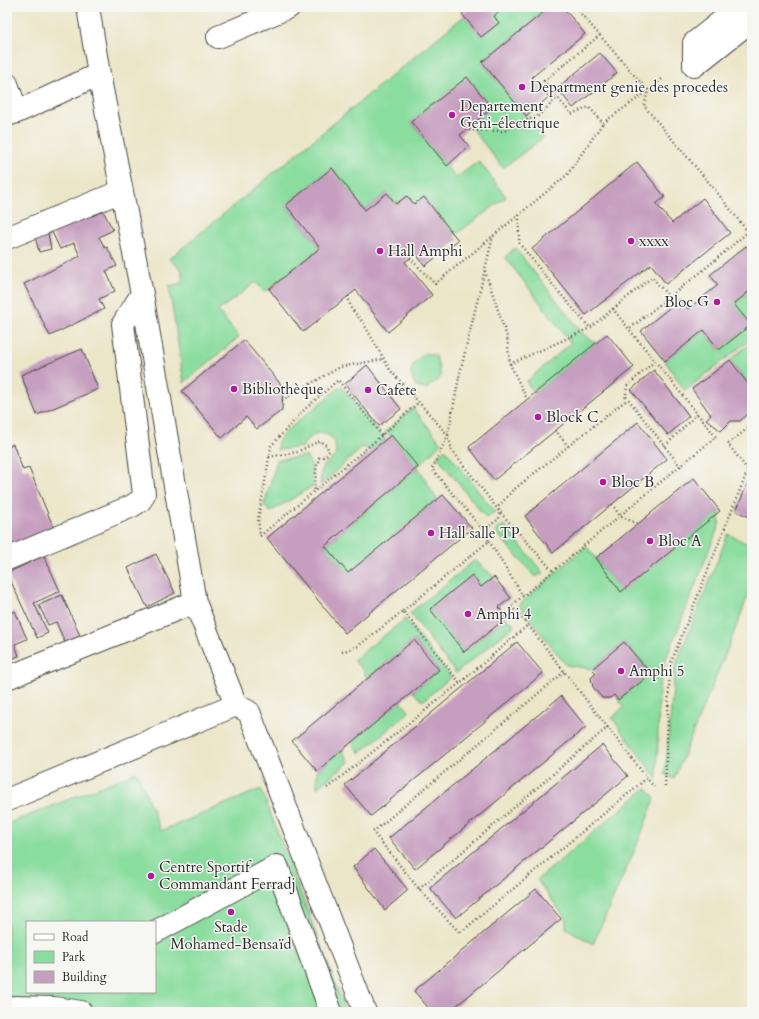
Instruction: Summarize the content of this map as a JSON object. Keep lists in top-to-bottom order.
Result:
{
  "places": [
    "Department genie des procedes",
    "Departement Geni-électrique",
    "xxxx",
    "Hall Amphi",
    "Bloc G",
    "Bibliothèque",
    "Cafete",
    "Block C",
    "Bloc B",
    "Hall salle TP",
    "Bloc A",
    "Amphi 4",
    "Amphi 5",
    "Centre Sportif Commandant Ferradj",
    "Stade Mohamed-Bensaïd"
  ],
  "legend": ["Road", "Park", "Building"]
}
